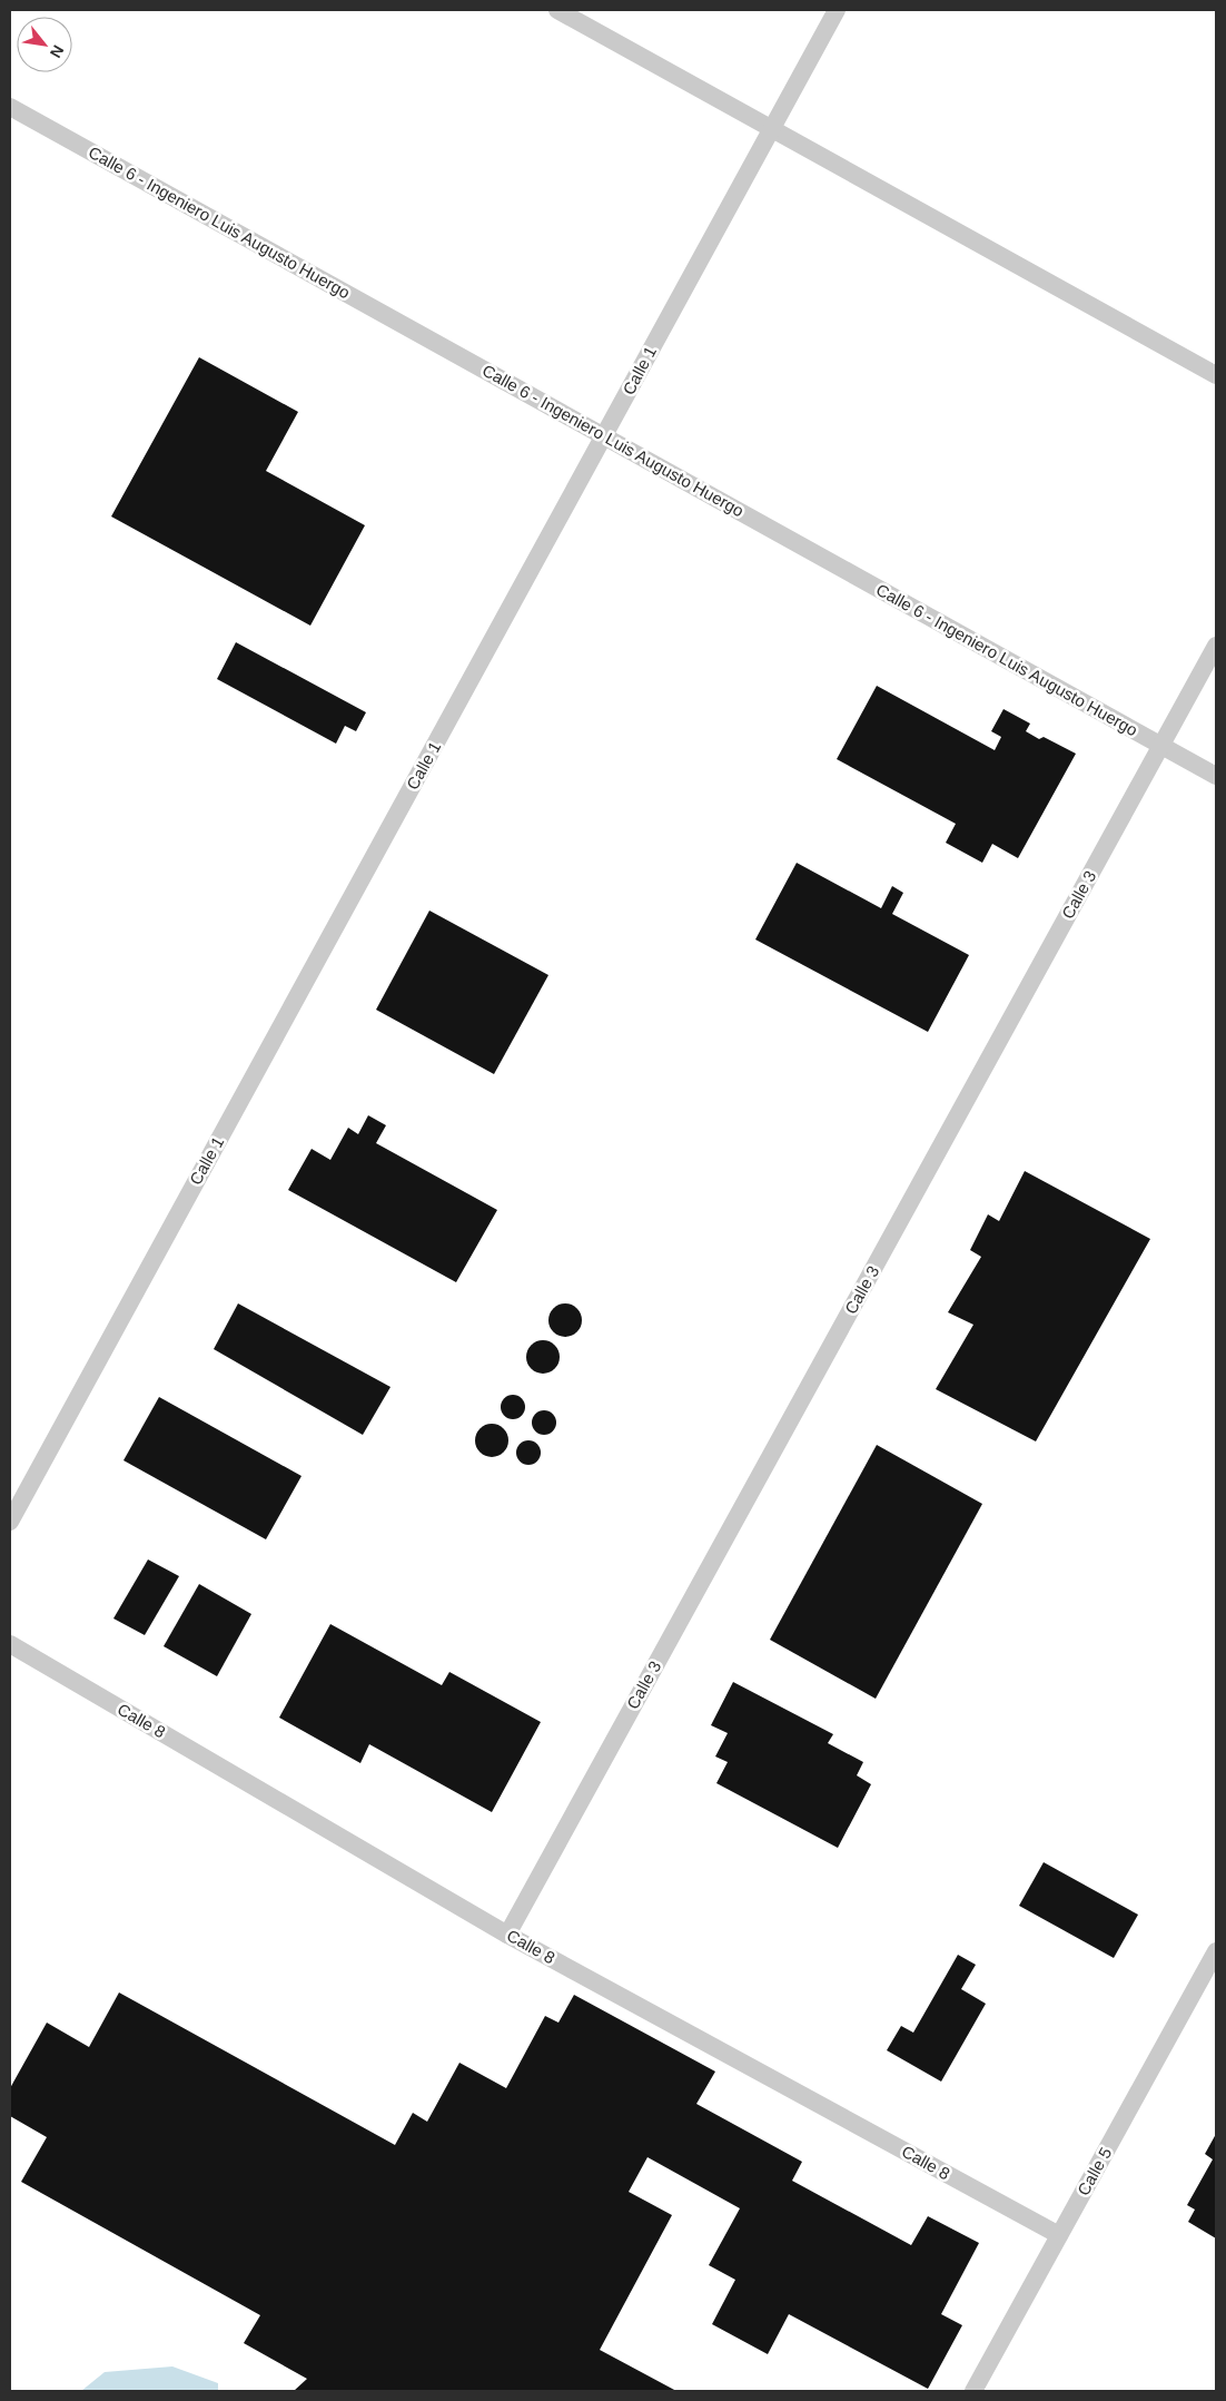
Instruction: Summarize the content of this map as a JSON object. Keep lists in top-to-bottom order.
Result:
{
  "streets": {
    "street": [
      "Calle 6 - Ingeniero Luis Augusto Huergo",
      "Calle 1",
      "Calle 3",
      "Calle 8",
      "Calle 5"
    ]
  },
  "crossings": [
    ["Calle 6 - Ingeniero Luis Augusto Huergo", "Calle 1"],
    ["Calle 6 - Ingeniero Luis Augusto Huergo", "Calle 3"],
    ["Calle 3", "Calle 8"],
    ["Calle 8", "Calle 5"]
  ],
  "north": "bottom right"
}
